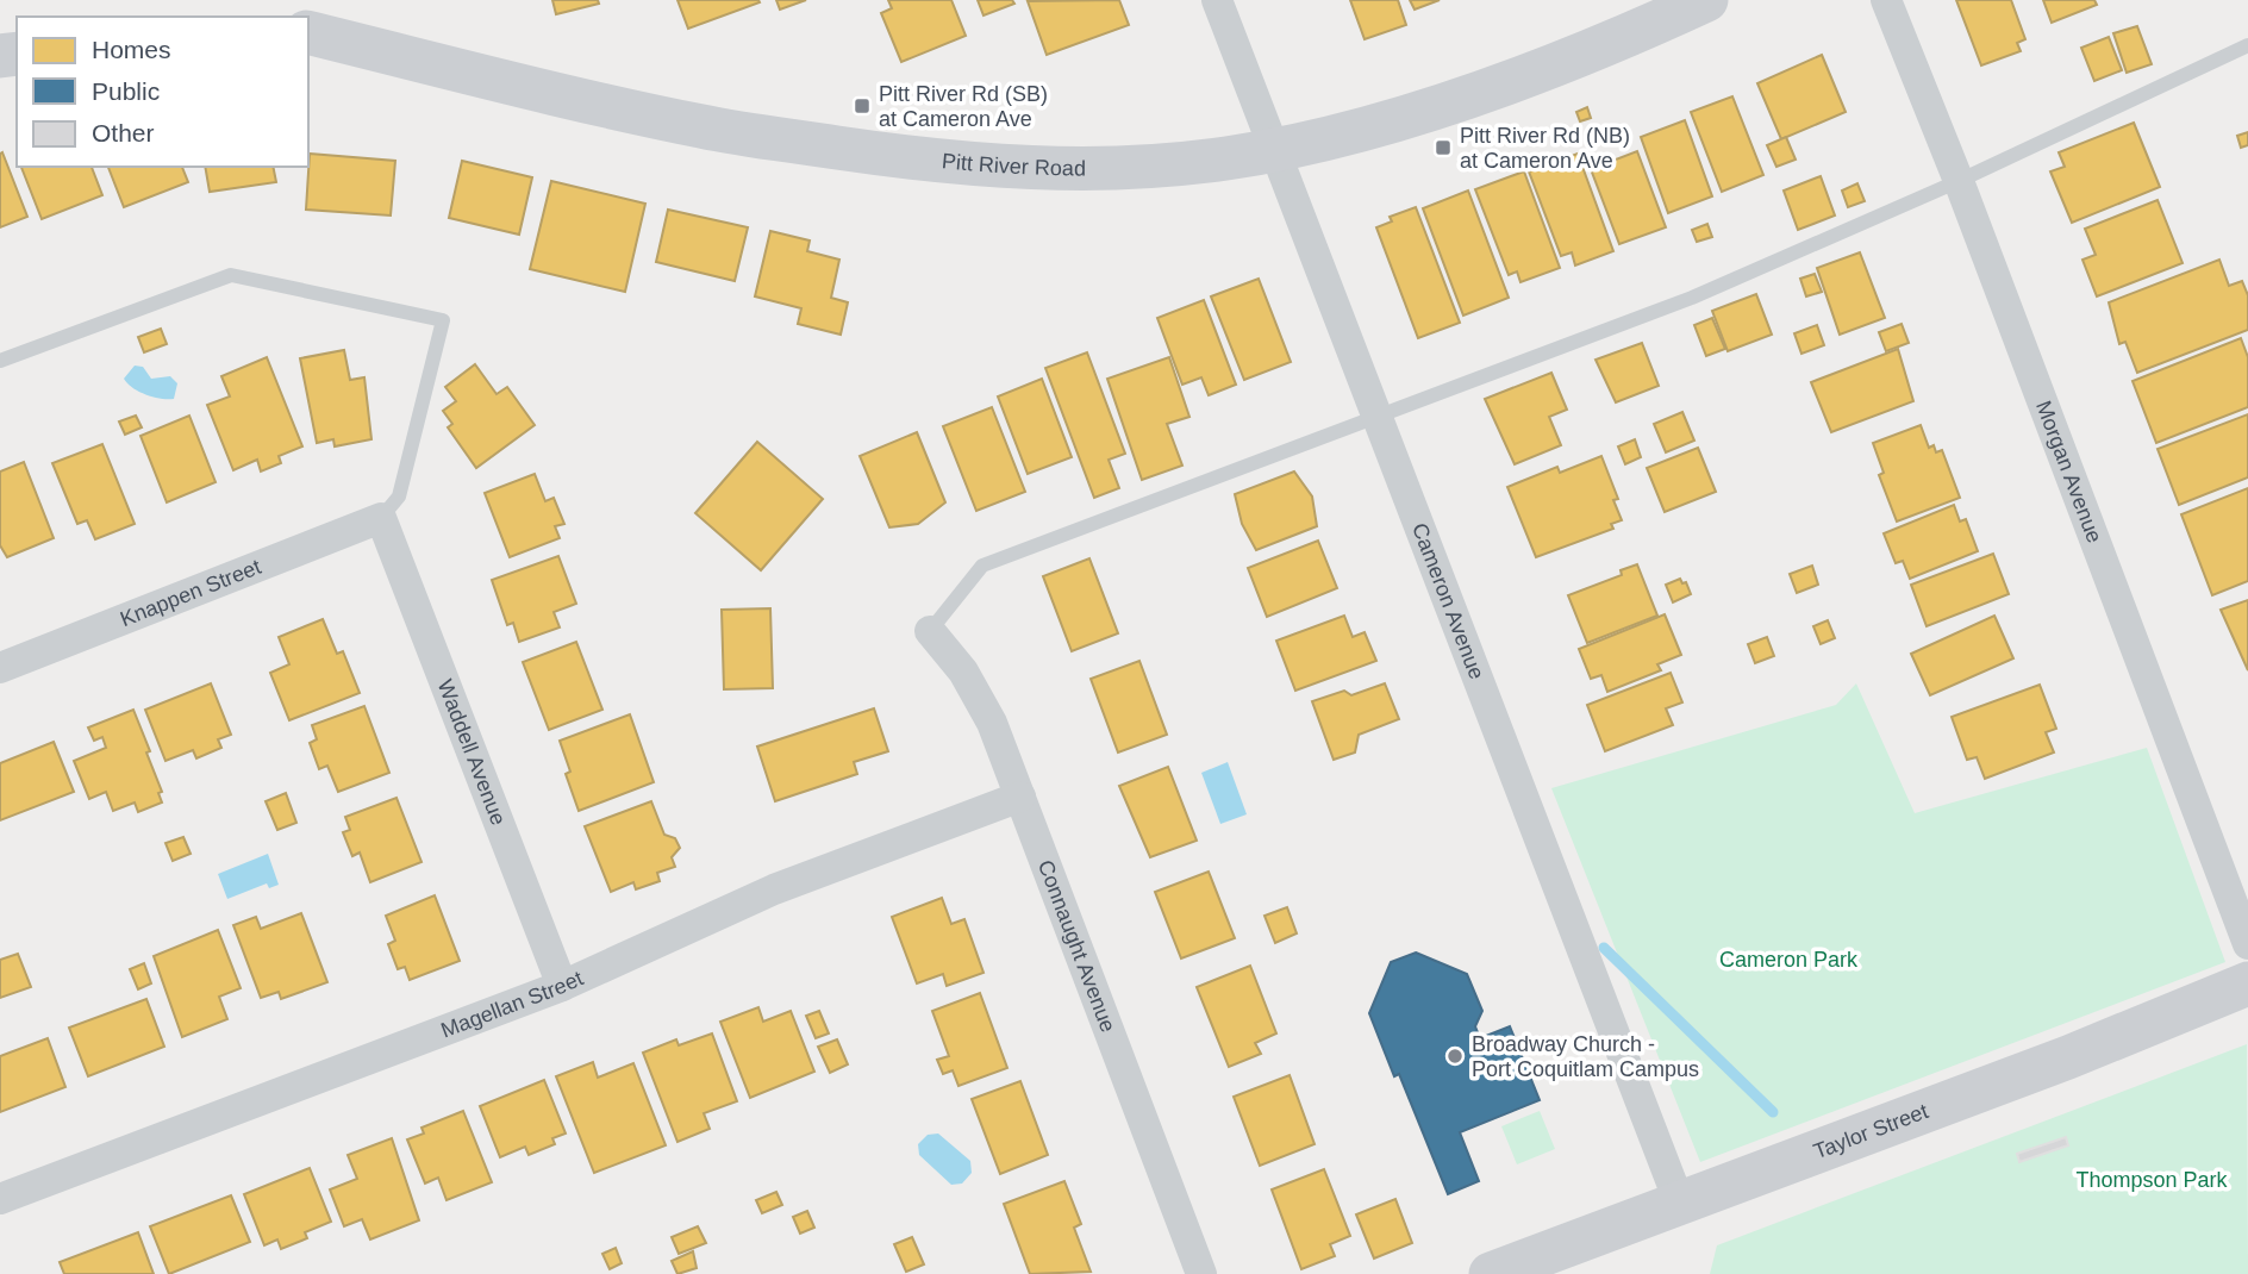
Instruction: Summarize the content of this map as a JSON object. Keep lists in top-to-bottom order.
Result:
{
  "streets": {
    "main road": ["Pitt River Road", "Taylor Street"],
    "street": [
      "Morgan Avenue",
      "Knappen Street",
      "Cameron Avenue",
      "Waddell Avenue",
      "Connaught Avenue",
      "Magellan Street"
    ]
  },
  "crossings": [
    ["Pitt River Road", "Cameron Avenue"],
    ["Knappen Street", "Waddell Avenue"],
    ["Cameron Avenue", "Taylor Street"],
    ["Waddell Avenue", "Magellan Street"],
    ["Connaught Avenue", "Magellan Street"]
  ],
  "parks": ["Cameron Park", "Thompson Park"],
  "places": {
    "transit": ["Pitt River Rd (SB) at Cameron Ave", "Pitt River Rd (NB) at Cameron Ave"],
    "other": ["Broadway Church - Port Coquitlam Campus"]
  },
  "legend": ["Homes", "Public", "Other"]
}
